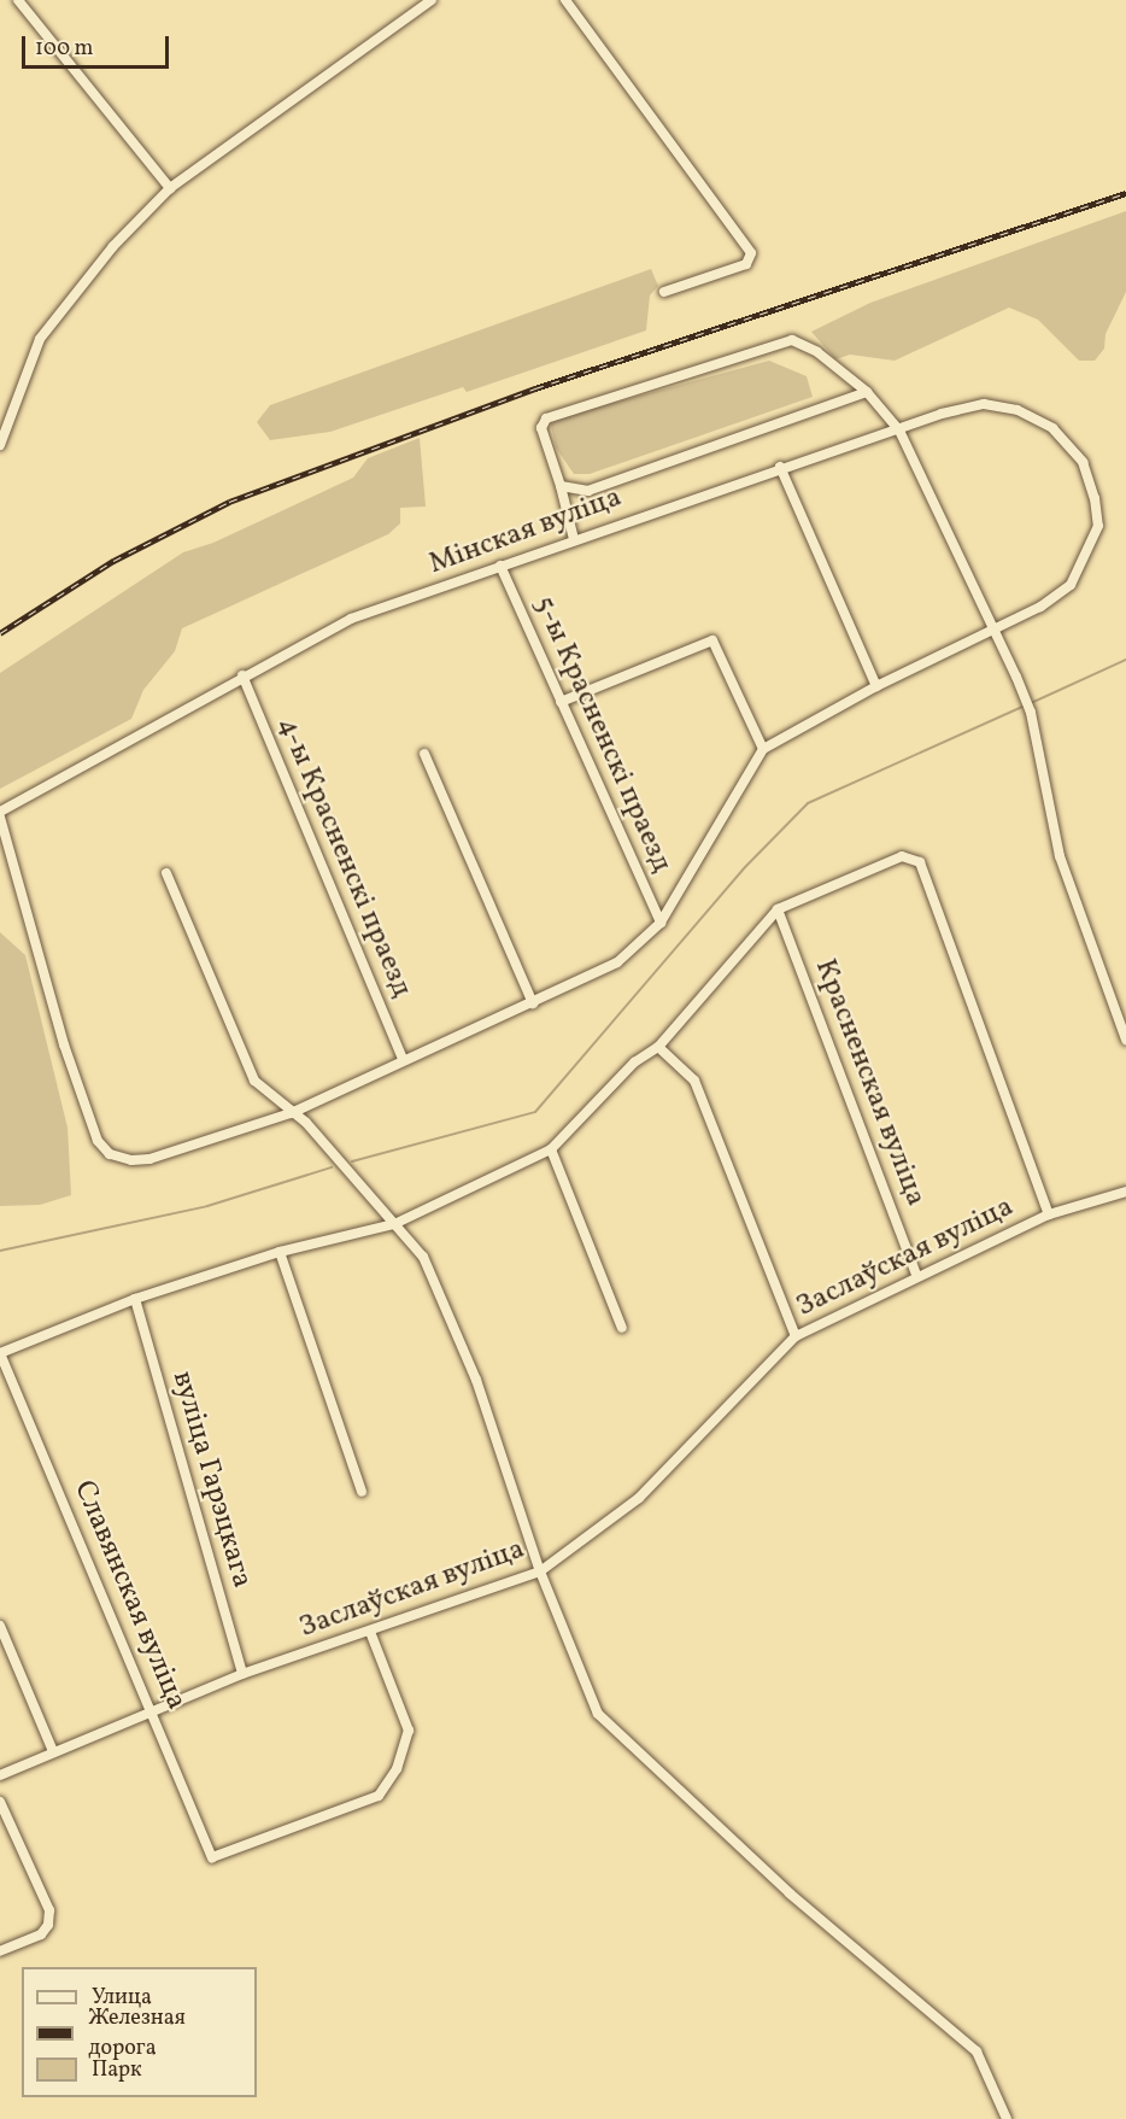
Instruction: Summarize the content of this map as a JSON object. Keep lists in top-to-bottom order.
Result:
{
  "streets": {
    "street": [
      "Мінская вуліца",
      "5-ы Красненскі праезд",
      "4-ы Красненскі праезд",
      "Красненская вуліца",
      "Заслаўская вуліца",
      "вуліца Гарэцкага",
      "Славянская вуліца"
    ]
  },
  "crossings": [
    ["Мінская вуліца", "5-ы Красненскі праезд"],
    ["Мінская вуліца", "4-ы Красненскі праезд"],
    ["Красненская вуліца", "Заслаўская вуліца"],
    ["Заслаўская вуліца", "вуліца Гарэцкага"],
    ["Заслаўская вуліца", "Славянская вуліца"]
  ],
  "legend": ["Улица", "Железная дорога", "Парк"],
  "scale_bar": "100 m"
}
